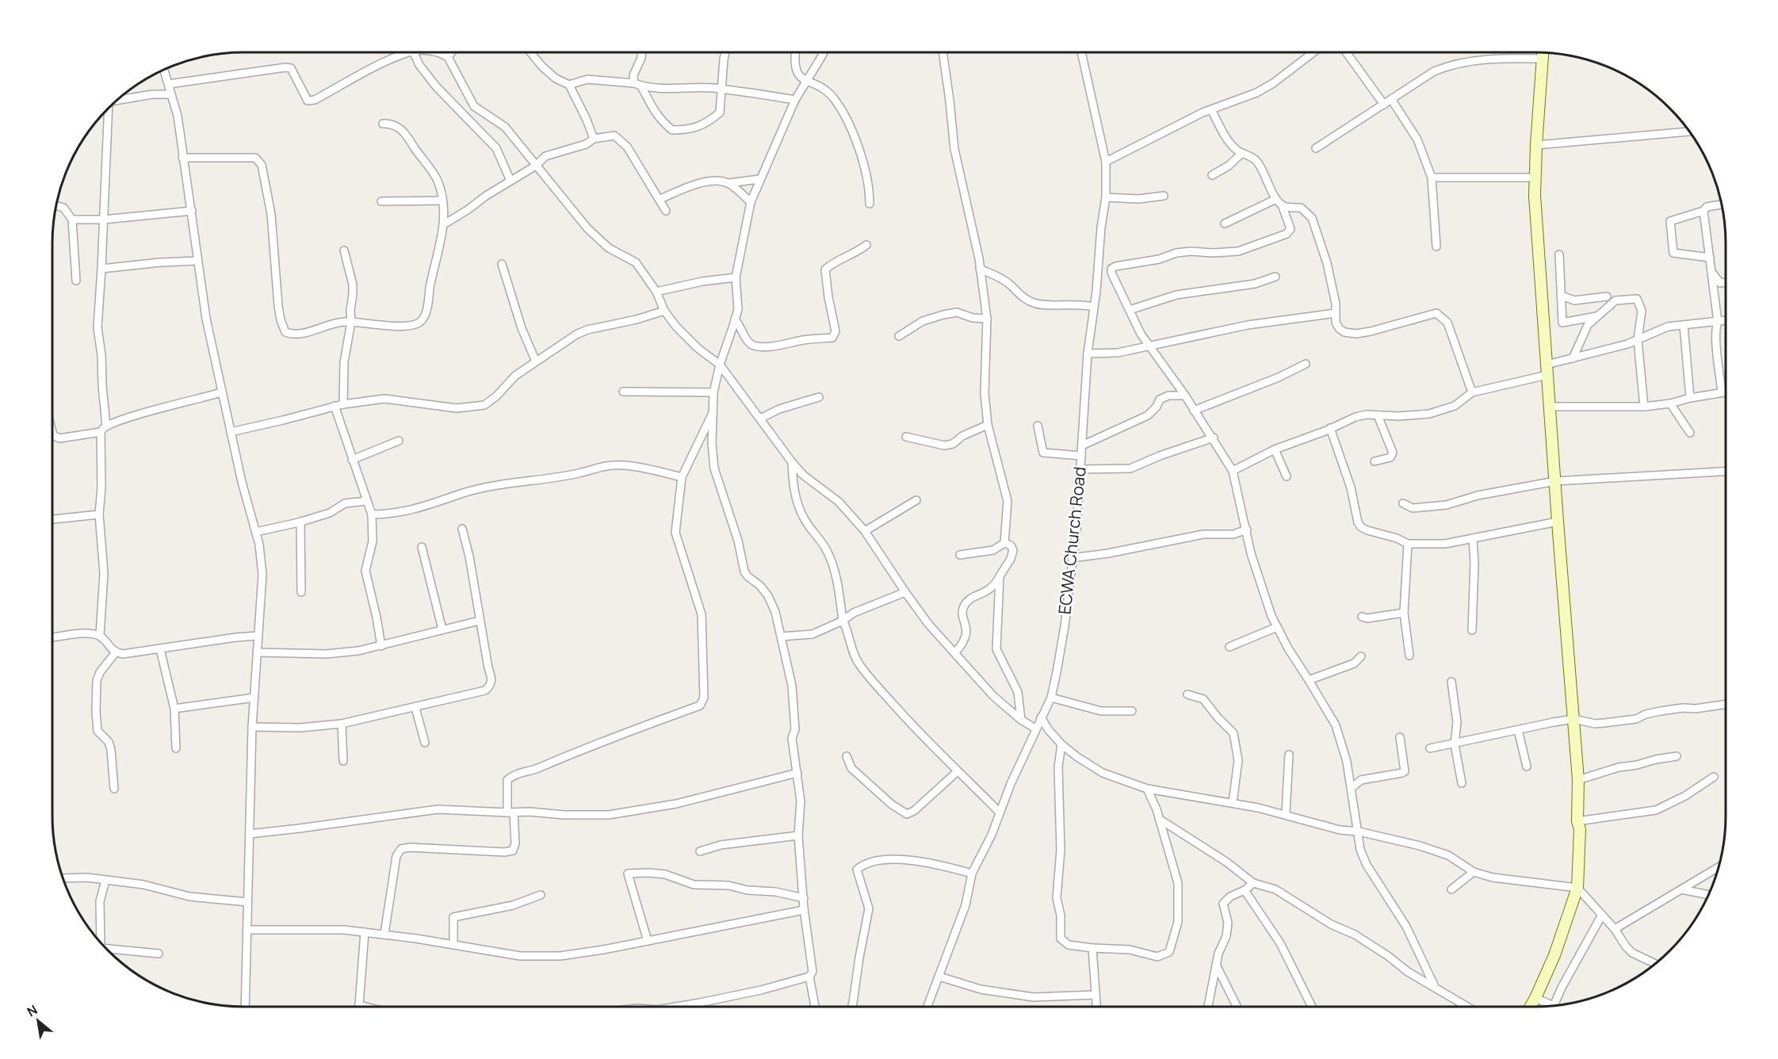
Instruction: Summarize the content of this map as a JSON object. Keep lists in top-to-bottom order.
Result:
{
  "streets": {
    "street": ["ECWA Church Road"]
  },
  "north": "top left"
}
